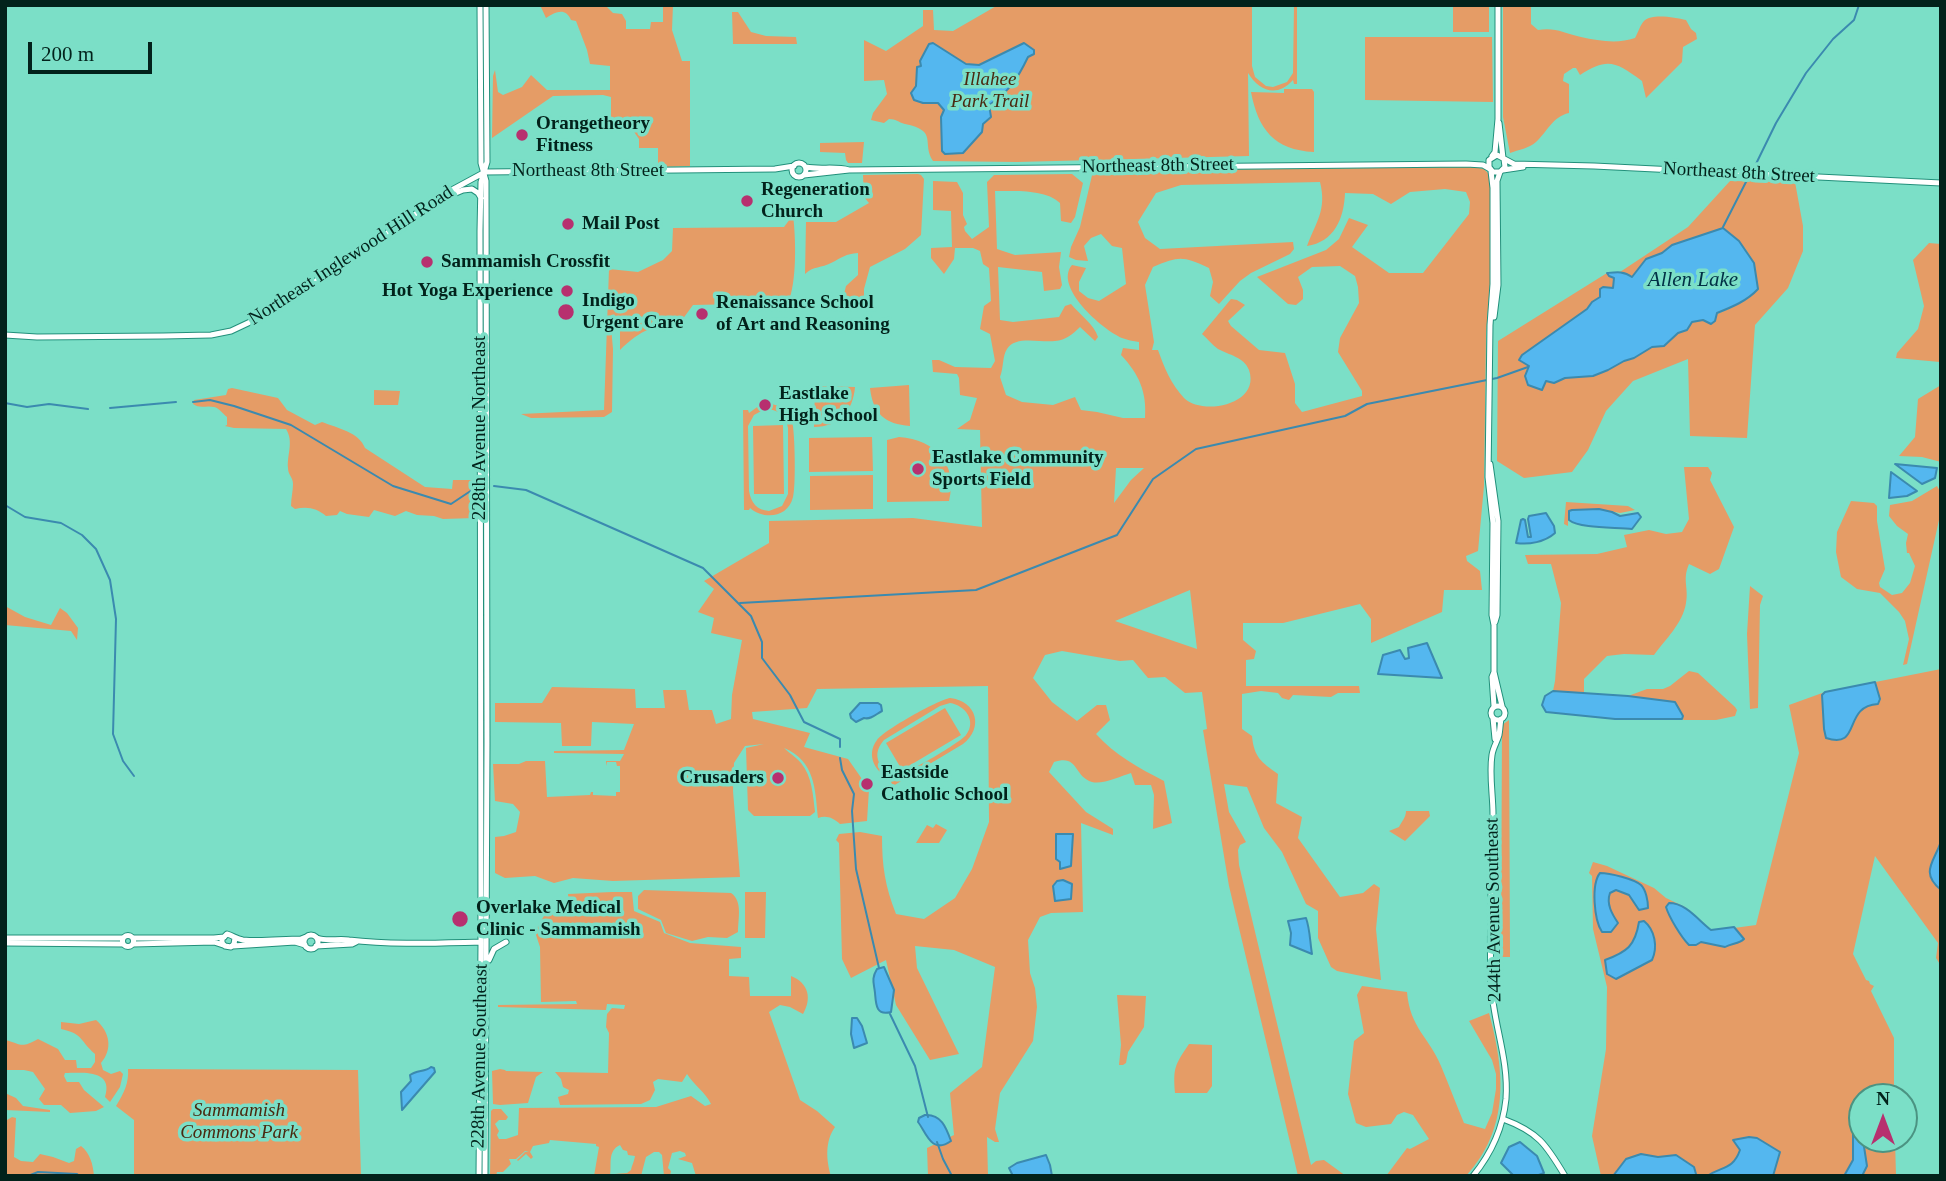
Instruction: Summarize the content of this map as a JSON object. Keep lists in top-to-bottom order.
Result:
{
  "streets": {
    "street": [
      "Northeast 8th Street",
      "Northeast Inglewood Hill Road",
      "228th Avenue Northeast",
      "244th Avenue Southeast",
      "228th Avenue Southeast"
    ]
  },
  "crossings": [
    ["Northeast 8th Street", "Northeast Inglewood Hill Road"],
    ["Northeast 8th Street", "228th Avenue Northeast"],
    ["Northeast Inglewood Hill Road", "228th Avenue Northeast"],
    ["228th Avenue Northeast", "228th Avenue Southeast"]
  ],
  "water": ["Allen Lake"],
  "parks": ["Illahee Park Trail", "Sammamish Commons Park"],
  "places": [
    "Orangetheory Fitness",
    "Regeneration Church",
    "Mail Post",
    "Sammamish Crossfit",
    "Hot Yoga Experience",
    "Indigo Urgent Care",
    "Renaissance School of Art and Reasoning",
    "Eastlake High School",
    "Eastlake Community Sports Field",
    "Crusaders",
    "Eastside Catholic School",
    "Overlake Medical Clinic - Sammamish"
  ],
  "scale_bar": "200 m",
  "north": "top"
}
